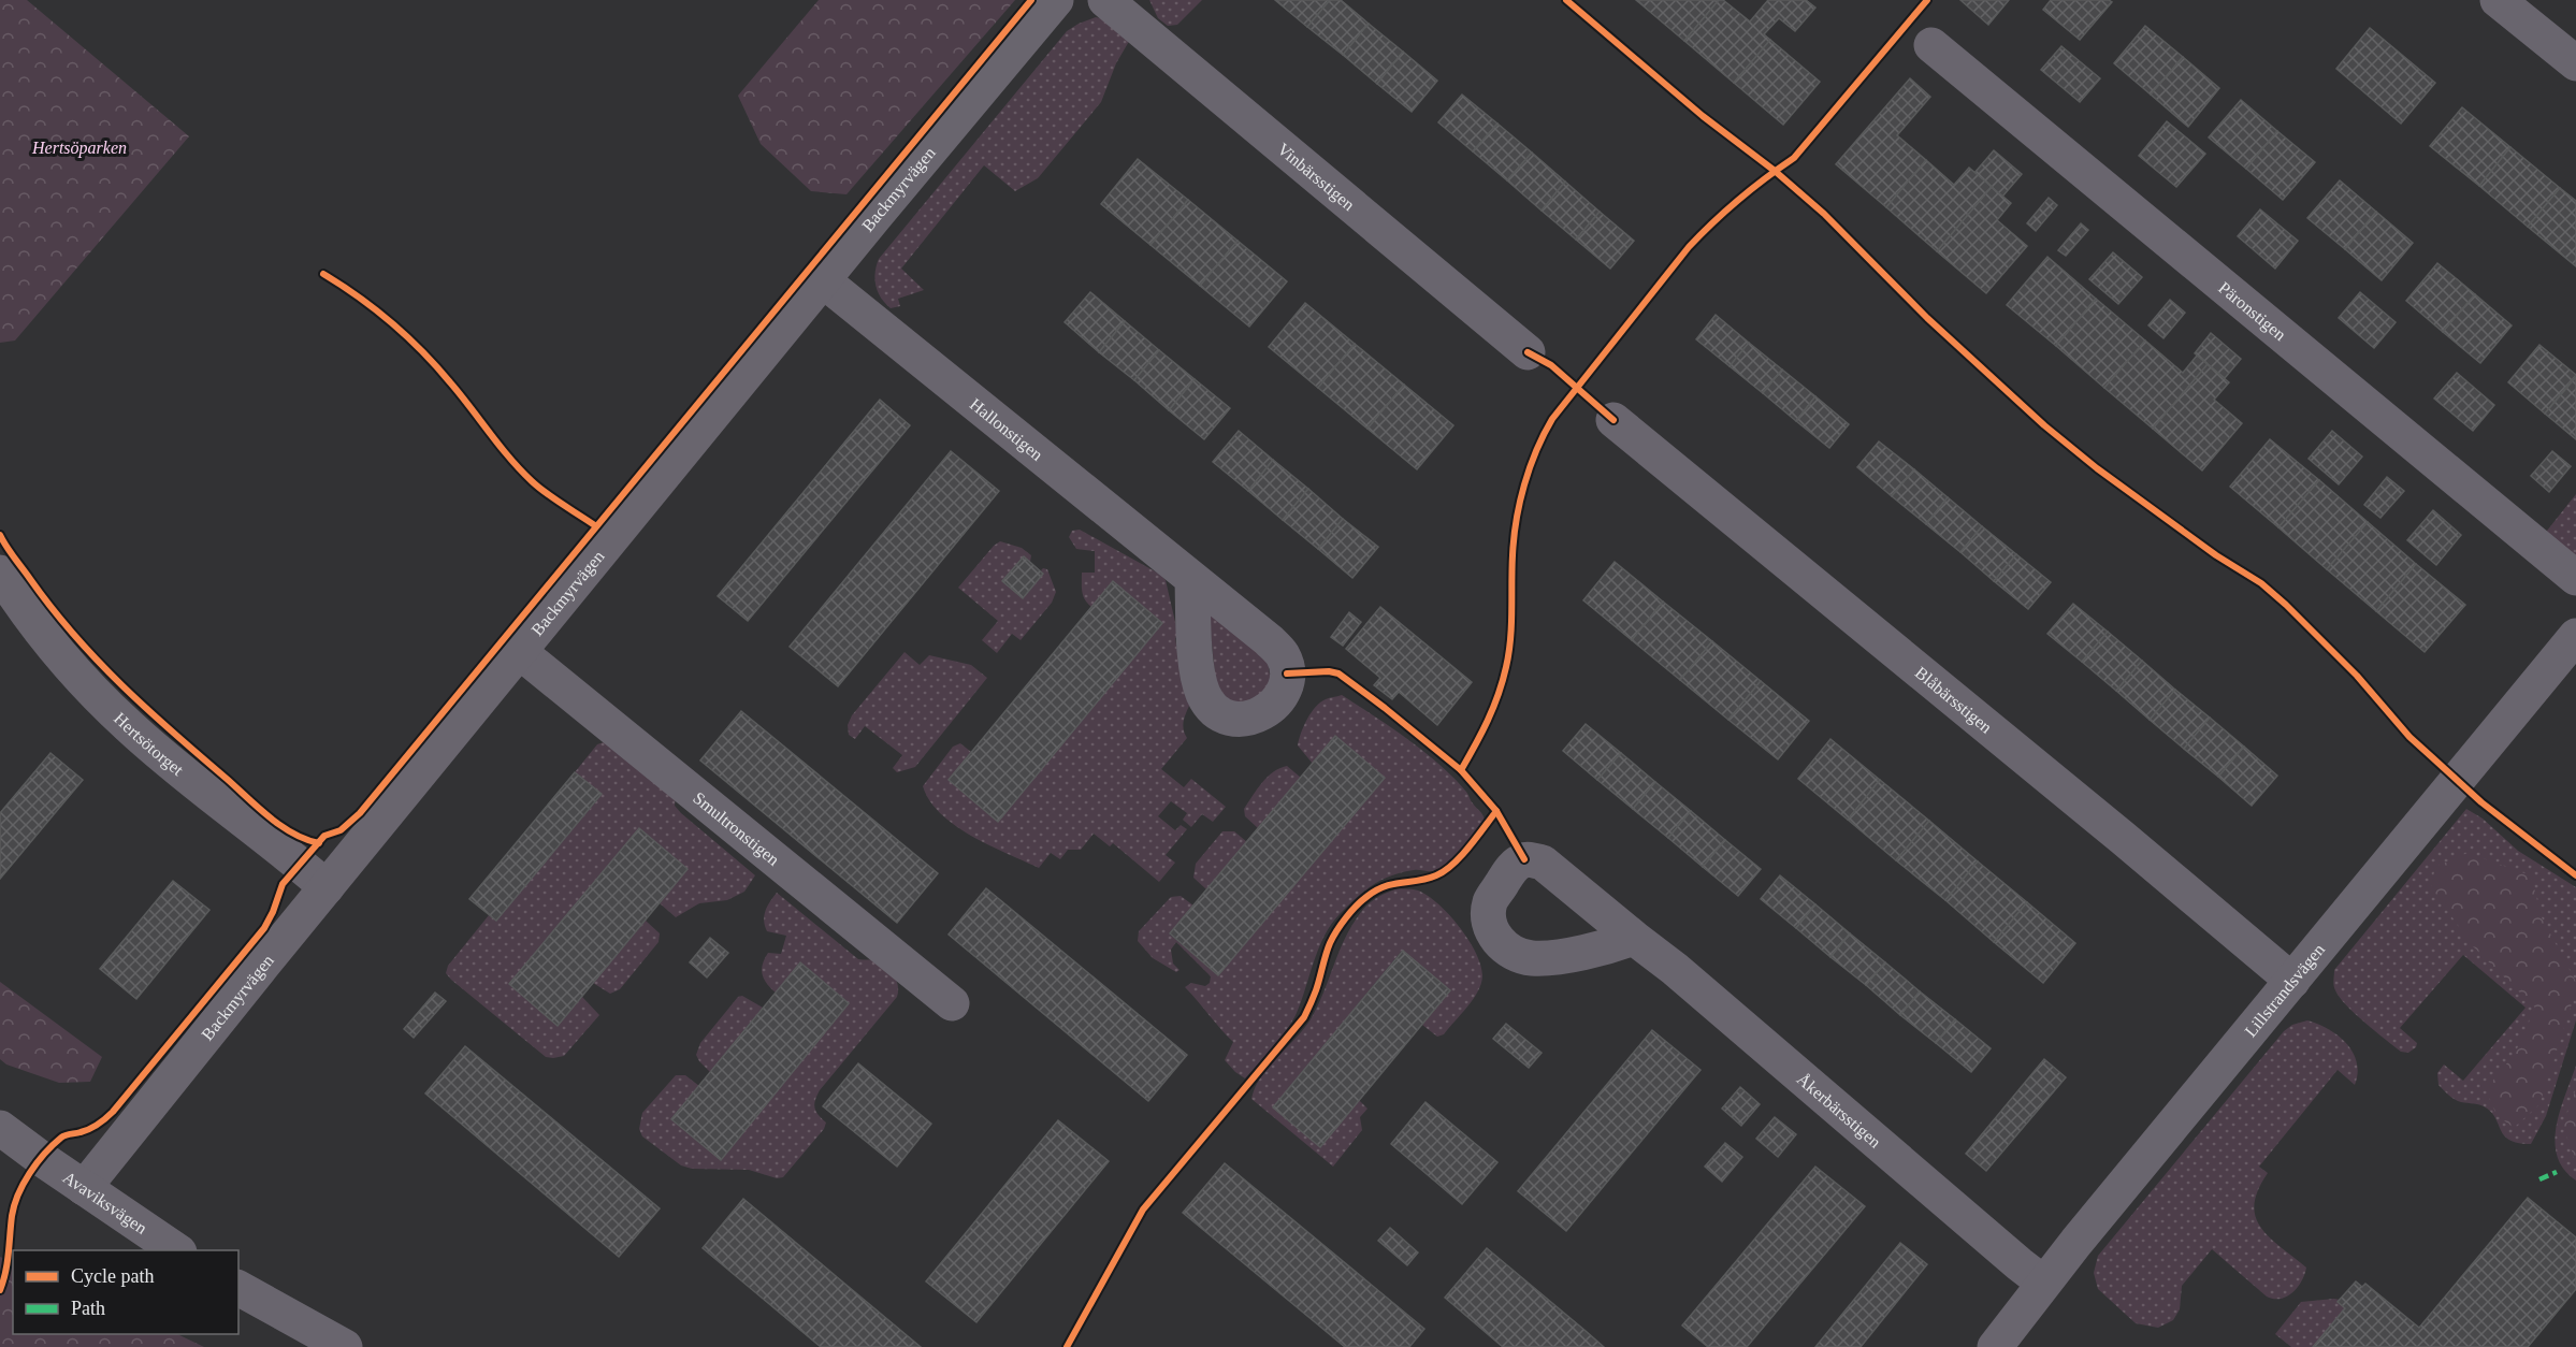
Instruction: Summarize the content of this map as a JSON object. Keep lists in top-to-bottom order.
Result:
{
  "streets": {
    "street": [
      "Vinbärsstigen",
      "Backmyrvägen",
      "Päronstigen",
      "Hallonstigen",
      "Blåbärsstigen",
      "Hertsötorget",
      "Smultronstigen",
      "Lillstrandsvägen",
      "Åkerbärsstigen",
      "Avaviksvägen"
    ]
  },
  "crossings": [
    ["Backmyrvägen", "Hallonstigen"],
    ["Backmyrvägen", "Hertsötorget"],
    ["Backmyrvägen", "Smultronstigen"],
    ["Backmyrvägen", "Avaviksvägen"],
    ["Blåbärsstigen", "Lillstrandsvägen"],
    ["Lillstrandsvägen", "Åkerbärsstigen"]
  ],
  "parks": ["Hertsöparken"],
  "legend": ["Cycle path", "Path"]
}
